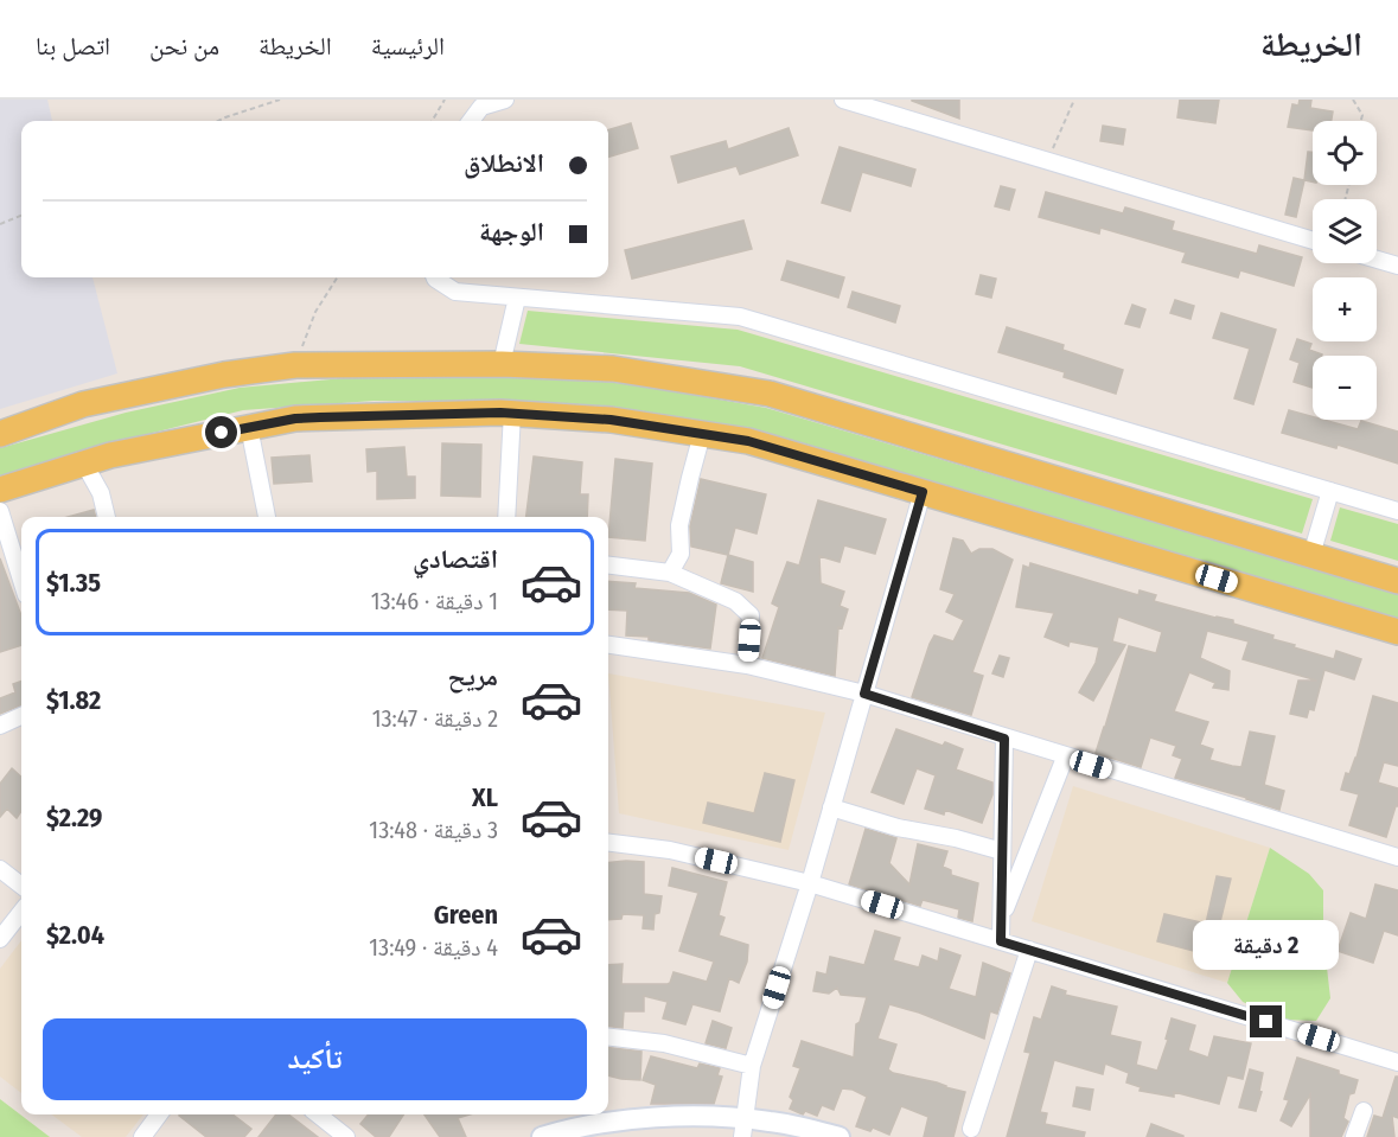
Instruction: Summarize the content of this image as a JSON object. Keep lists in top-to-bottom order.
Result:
{
  "page": {
    "header": "الخريطة",
    "nav": [
      "الرئيسية",
      "الخريطة",
      "من نحن",
      "اتصل بنا"
    ],
    "map_buttons": ["+", "−"],
    "banner": ["الانطلاق", "الوجهة"],
    "list": [
      {
        "name": "اقتصادي",
        "note": "1 دقيقة · 13:46",
        "value": "$1.35"
      },
      {
        "name": "مريح",
        "note": "2 دقيقة · 13:47",
        "value": "$1.82"
      },
      {
        "name": "XL",
        "note": "3 دقيقة · 13:48",
        "value": "$2.29"
      },
      {
        "name": "Green",
        "note": "4 دقيقة · 13:49",
        "value": "$2.04"
      }
    ],
    "bubble": "2 دقيقة",
    "buttons": "تأكيد"
  }
}
